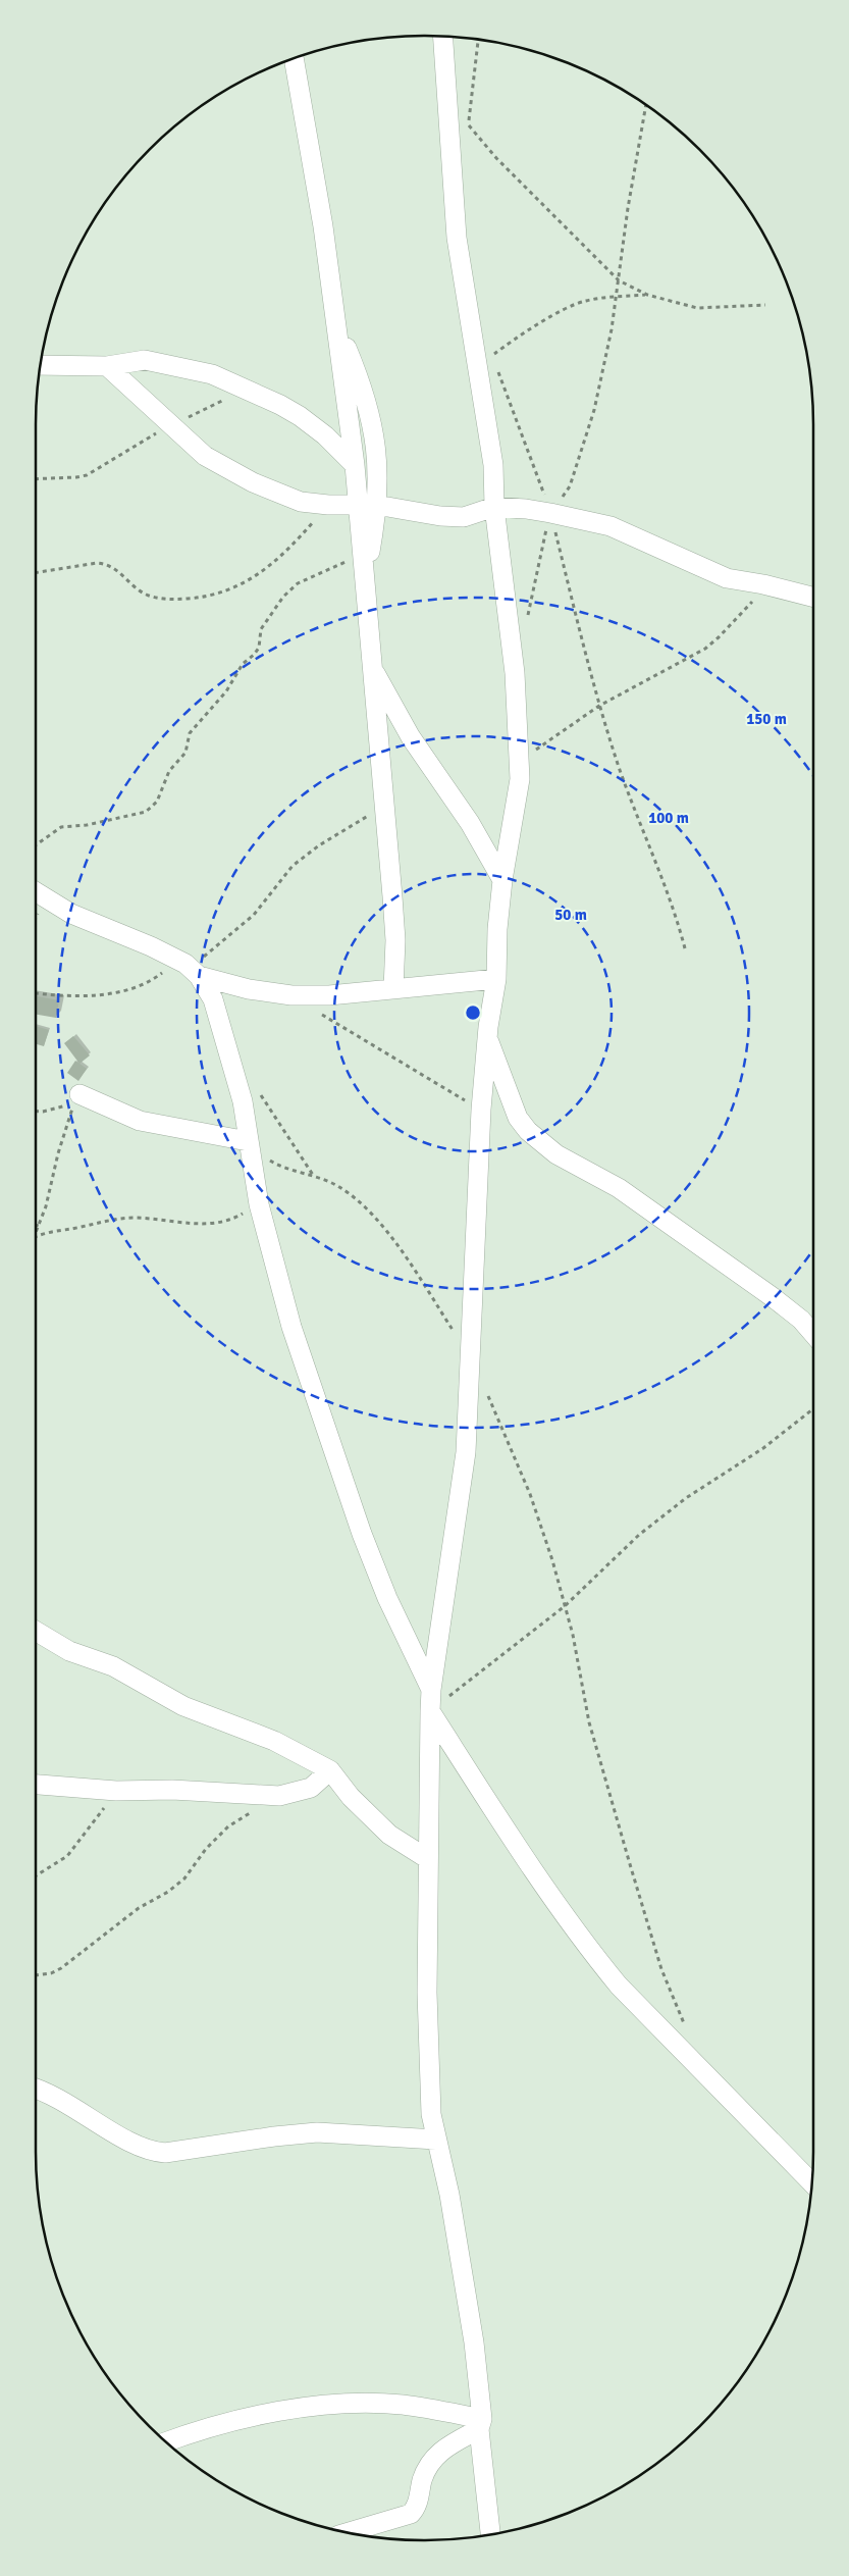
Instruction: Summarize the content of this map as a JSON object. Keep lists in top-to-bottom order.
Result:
{
  "rings": ["150 m", "100 m", "50 m"]
}
